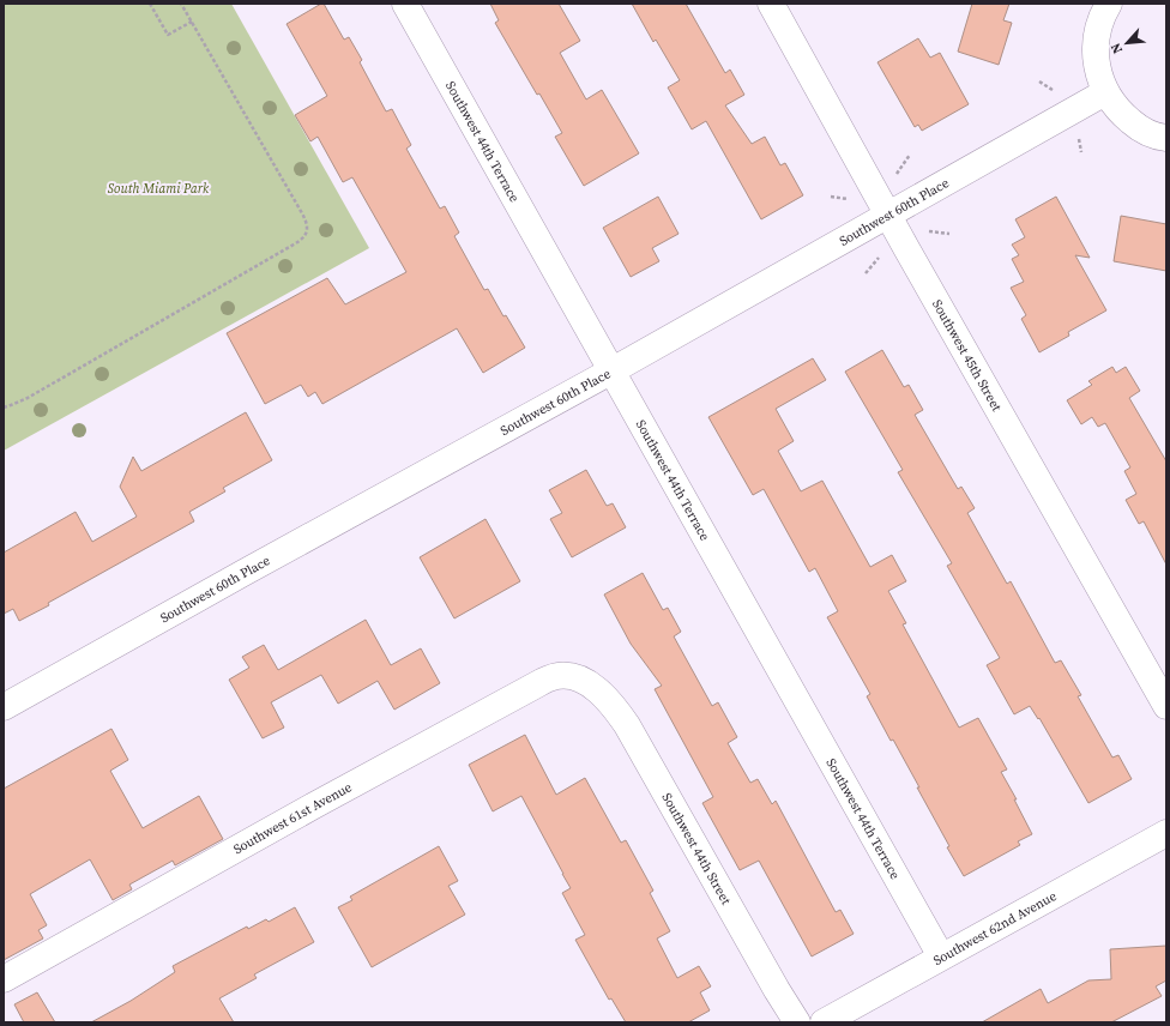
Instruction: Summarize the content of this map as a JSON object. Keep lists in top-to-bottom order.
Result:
{
  "streets": {
    "street": [
      "Southwest 44th Terrace",
      "Southwest 60th Place",
      "Southwest 45th Street",
      "Southwest 61st Avenue",
      "Southwest 44th Street",
      "Southwest 62nd Avenue"
    ]
  },
  "crossings": [
    ["Southwest 44th Terrace", "Southwest 60th Place"],
    ["Southwest 44th Terrace", "Southwest 62nd Avenue"],
    ["Southwest 60th Place", "Southwest 45th Street"],
    ["Southwest 61st Avenue", "Southwest 44th Street"]
  ],
  "parks": ["South Miami Park"],
  "north": "bottom left"
}
